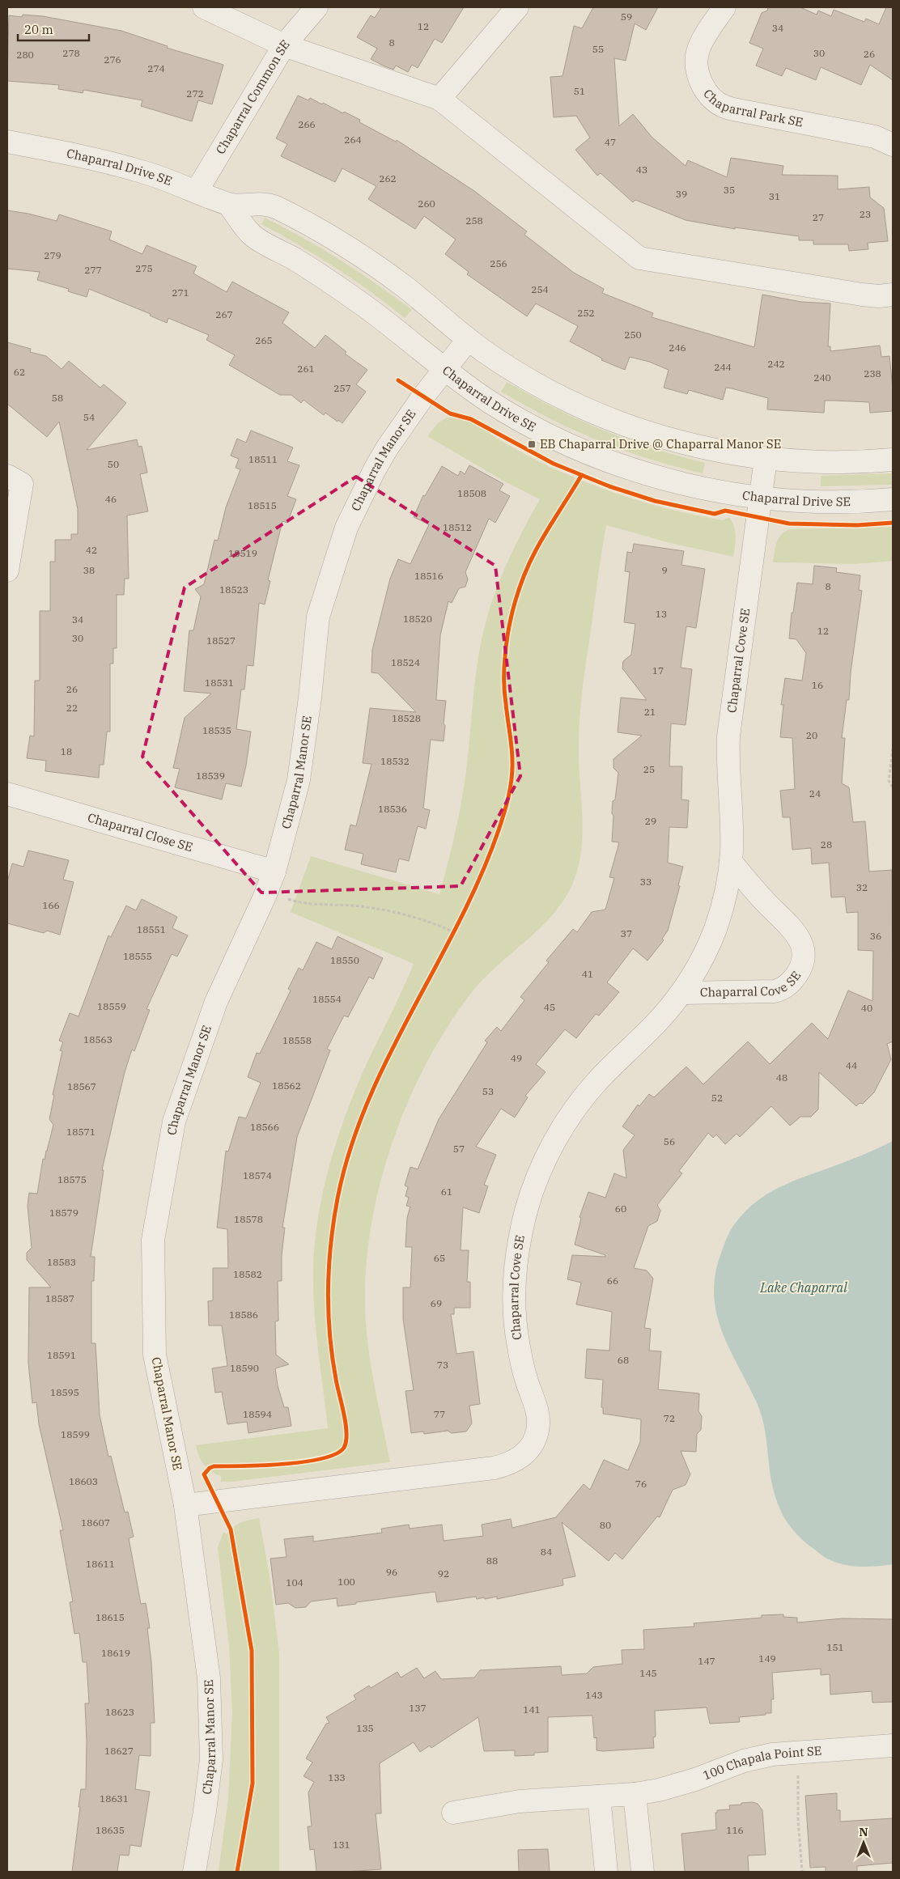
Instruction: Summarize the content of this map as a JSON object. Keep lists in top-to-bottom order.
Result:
{
  "streets": {
    "street": [
      "Chaparral Common SE",
      "Chaparral Park SE",
      "Chaparral Drive SE",
      "Chaparral Manor SE",
      "Chaparral Cove SE",
      "Chaparral Close SE",
      "100 Chapala Point SE"
    ]
  },
  "crossings": [
    ["Chaparral Common SE", "Chaparral Drive SE"],
    ["Chaparral Drive SE", "Chaparral Manor SE"],
    ["Chaparral Drive SE", "Chaparral Cove SE"],
    ["Chaparral Manor SE", "Chaparral Cove SE"],
    ["Chaparral Manor SE", "Chaparral Close SE"]
  ],
  "water": ["Lake Chaparral"],
  "places": {
    "transit": ["EB Chaparral Drive @ Chaparral Manor SE"]
  },
  "house_numbers": [
    "59",
    "12",
    "34",
    "8",
    "55",
    "278",
    "30",
    "26",
    "280",
    "276",
    "274",
    "51",
    "272",
    "266",
    "264",
    "47",
    "43",
    "262",
    "35",
    "39",
    "31",
    "260",
    "23",
    "27",
    "258",
    "279",
    "256",
    "275",
    "277",
    "254",
    "271",
    "252",
    "267",
    "250",
    "265",
    "246",
    "242",
    "244",
    "261",
    "62",
    "238",
    "240",
    "257",
    "58",
    "54",
    "18511",
    "50",
    "18508",
    "46",
    "18515",
    "18512",
    "42",
    "18519",
    "38",
    "9",
    "18516",
    "8",
    "18523",
    "13",
    "18520",
    "34",
    "12",
    "30",
    "18527",
    "18524",
    "17",
    "18531",
    "16",
    "26",
    "22",
    "21",
    "18528",
    "18535",
    "20",
    "18",
    "18532",
    "25",
    "18539",
    "24",
    "18536",
    "29",
    "28",
    "33",
    "32",
    "166",
    "18551",
    "37",
    "36",
    "18555",
    "18550",
    "41",
    "18554",
    "18559",
    "45",
    "40",
    "18563",
    "18558",
    "49",
    "44",
    "48",
    "18562",
    "18567",
    "53",
    "52",
    "18566",
    "18571",
    "56",
    "57",
    "18574",
    "18575",
    "61",
    "60",
    "18579",
    "18578",
    "65",
    "18583",
    "18582",
    "66",
    "18587",
    "69",
    "18586",
    "18591",
    "68",
    "73",
    "18590",
    "18595",
    "18594",
    "77",
    "72",
    "18599",
    "18603",
    "76",
    "18607",
    "80",
    "84",
    "88",
    "18611",
    "96",
    "92",
    "100",
    "104",
    "18615",
    "151",
    "18619",
    "149",
    "147",
    "145",
    "143",
    "137",
    "141",
    "18623",
    "135",
    "18627",
    "133",
    "18631",
    "18635",
    "116",
    "131"
  ],
  "scale_bar": "20 m",
  "north": "top"
}
